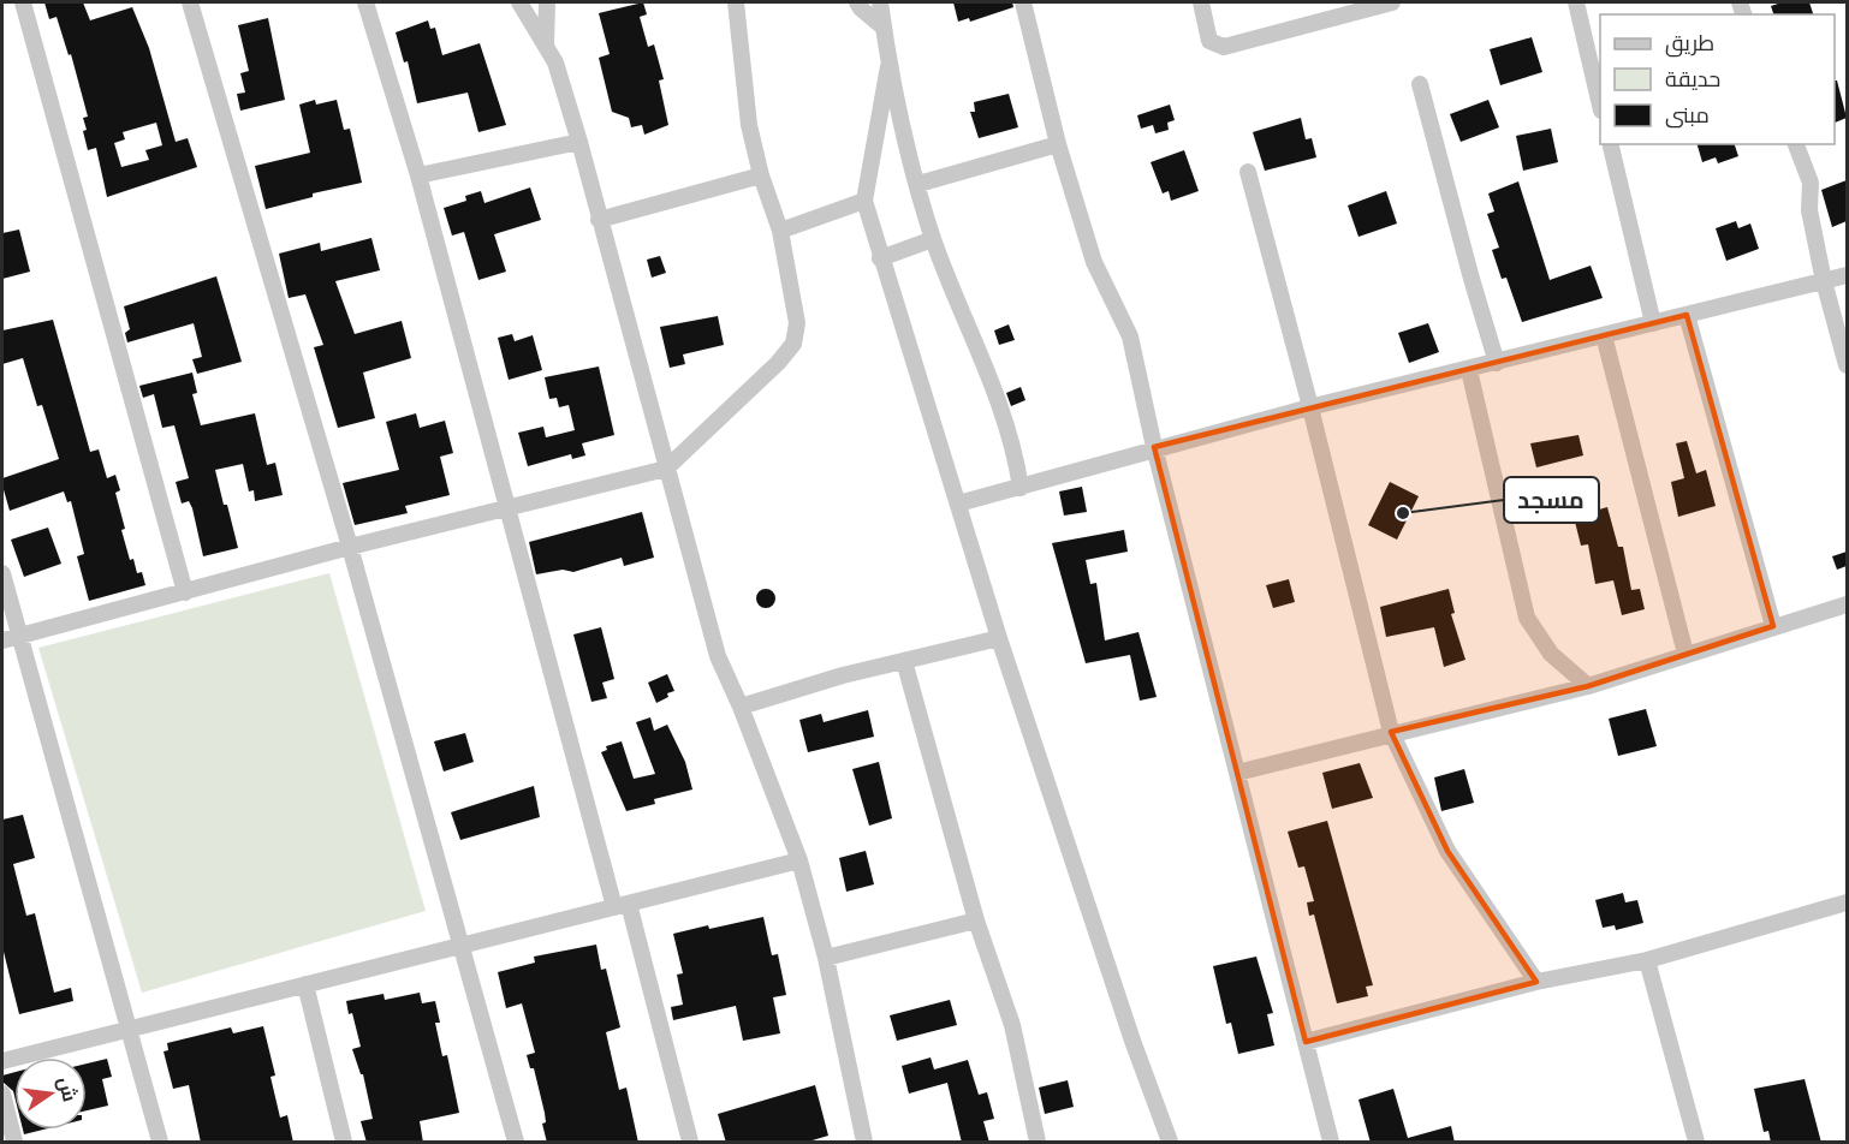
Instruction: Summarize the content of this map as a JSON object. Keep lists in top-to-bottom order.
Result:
{
  "places": ["مسجد"],
  "legend": ["طريق", "حديقة", "مبنى"],
  "north": "right"
}
